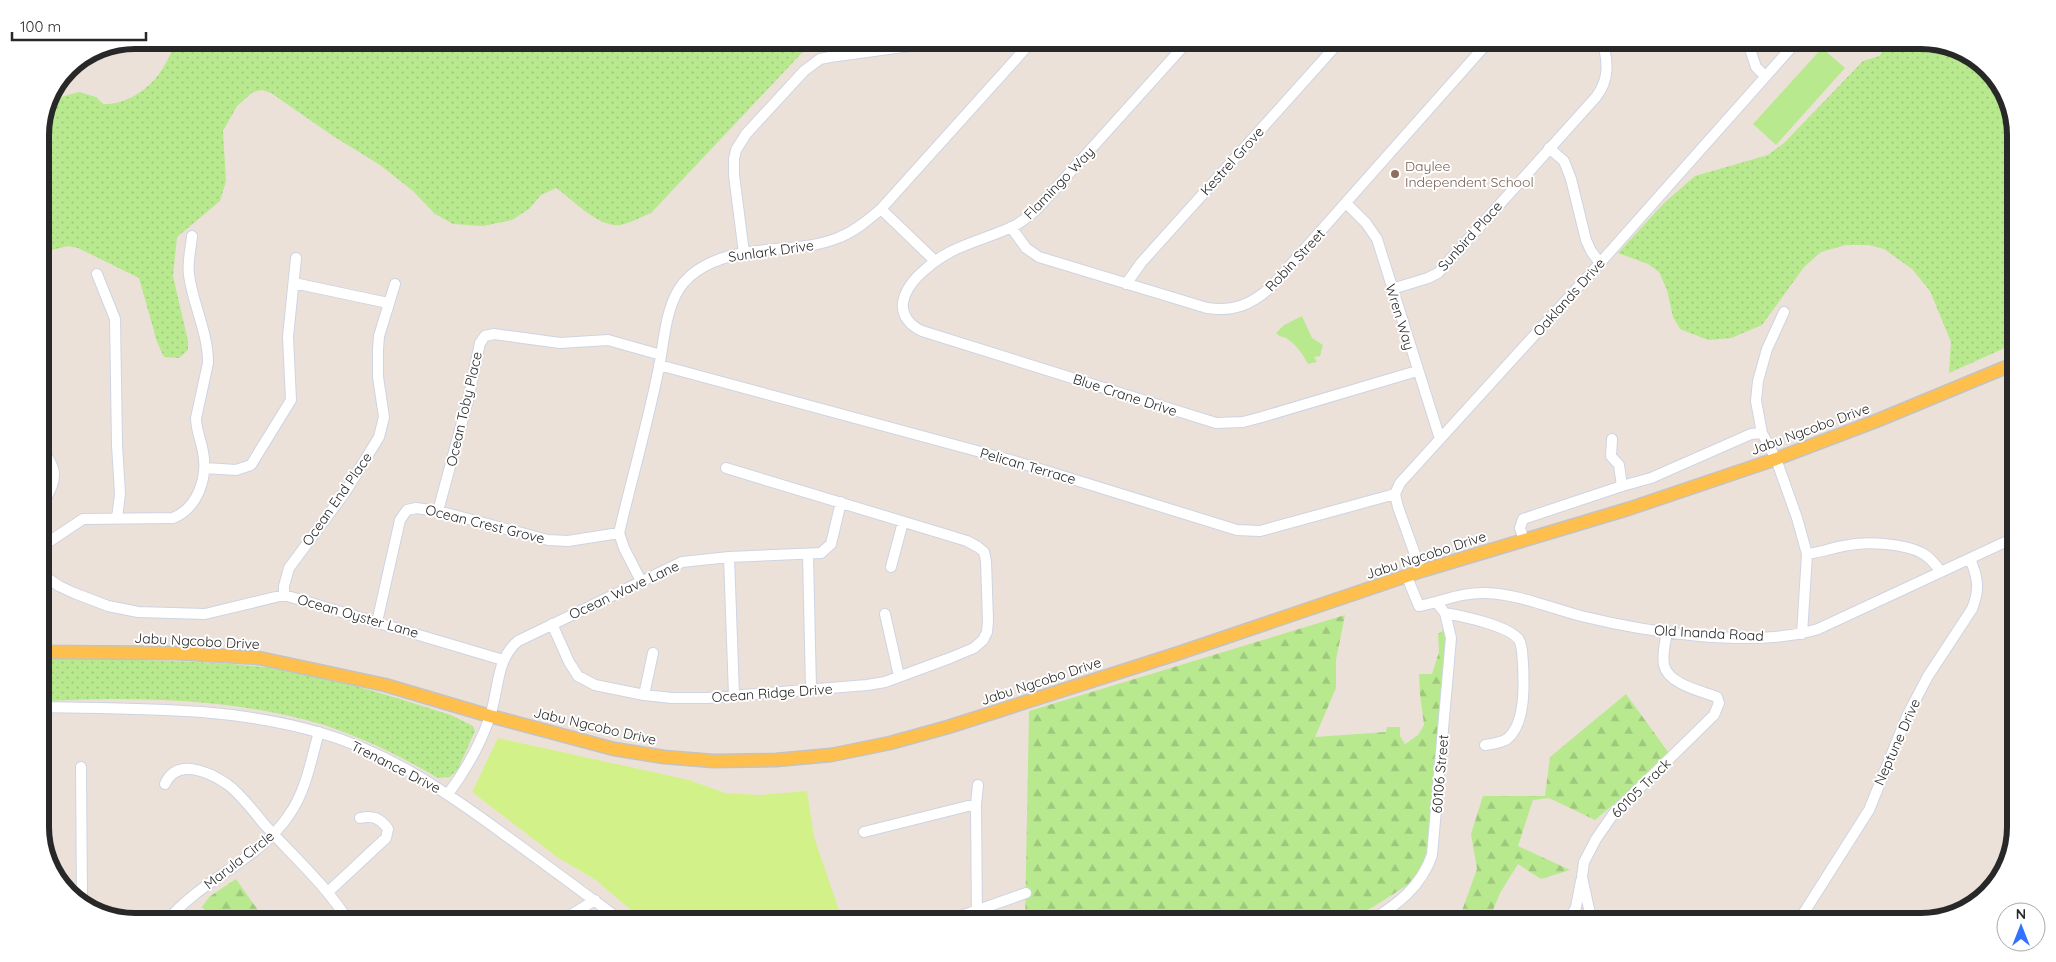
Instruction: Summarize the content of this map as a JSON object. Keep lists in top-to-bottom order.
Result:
{
  "streets": {
    "main road": ["Jabu Ngcobo Drive"],
    "street": [
      "Kestrel Grove",
      "Flamingo Way",
      "Sunbird Place",
      "Sunlark Drive",
      "Robin Street",
      "Oaklands Drive",
      "Wren Way",
      "Blue Crane Drive",
      "Ocean Toby Place",
      "Pelican Terrace",
      "Ocean End Place",
      "Ocean Crest Grove",
      "Ocean Wave Lane",
      "Ocean Oyster Lane",
      "Old Inanda Road",
      "Ocean Ridge Drive",
      "Neptune Drive",
      "Trenance Drive",
      "60106 Street",
      "60105 Track",
      "Marula Circle"
    ]
  },
  "crossings": [
    ["Kestrel Grove", "Robin Street"],
    ["Flamingo Way", "Robin Street"],
    ["Flamingo Way", "Blue Crane Drive"],
    ["Sunbird Place", "Wren Way"],
    ["Sunlark Drive", "Ocean Toby Place"],
    ["Sunlark Drive", "Pelican Terrace"],
    ["Sunlark Drive", "Ocean Crest Grove"],
    ["Robin Street", "Wren Way"],
    ["Oaklands Drive", "Wren Way"],
    ["Oaklands Drive", "Pelican Terrace"],
    ["Wren Way", "Blue Crane Drive"],
    ["Ocean Toby Place", "Pelican Terrace"],
    ["Ocean Toby Place", "Ocean Crest Grove"],
    ["Jabu Ngcobo Drive", "Ocean Wave Lane"],
    ["Jabu Ngcobo Drive", "Old Inanda Road"],
    ["Ocean End Place", "Ocean Oyster Lane"],
    ["Ocean Crest Grove", "Ocean Oyster Lane"],
    ["Ocean Wave Lane", "Ocean Oyster Lane"],
    ["Ocean Wave Lane", "Ocean Ridge Drive"],
    ["Ocean Wave Lane", "Trenance Drive"],
    ["Old Inanda Road", "Neptune Drive"],
    ["Old Inanda Road", "60106 Street"],
    ["Old Inanda Road", "60105 Track"],
    ["Trenance Drive", "Marula Circle"]
  ],
  "places": ["Daylee Independent School"],
  "scale_bar": "100 m",
  "north": "top"
}
